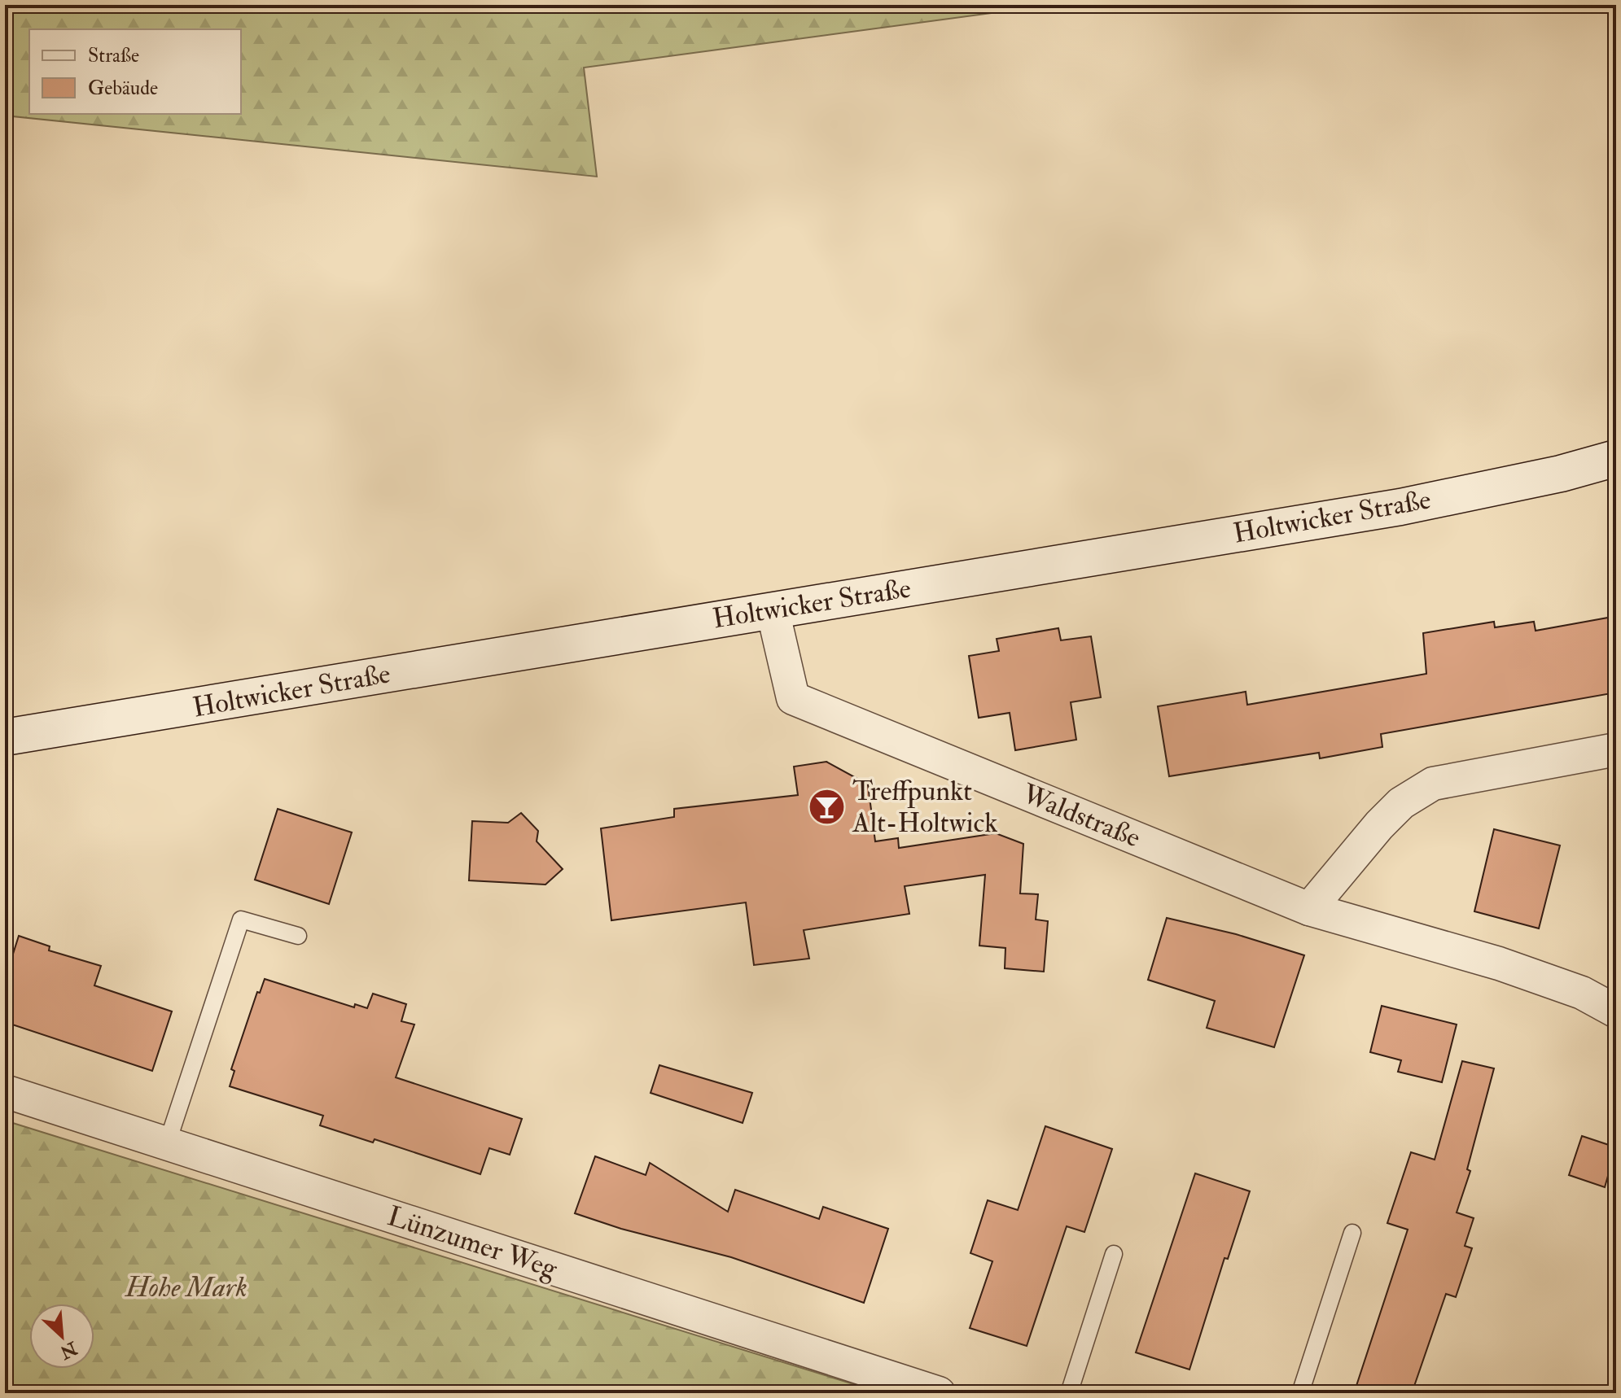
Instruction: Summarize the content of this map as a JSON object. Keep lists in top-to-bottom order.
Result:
{
  "streets": {
    "street": ["Holtwicker Straße", "Waldstraße", "Lünzumer Weg"]
  },
  "crossings": [
    ["Holtwicker Straße", "Waldstraße"]
  ],
  "parks": ["Hohe Mark"],
  "places": {
    "bar": ["Treffpunkt Alt-Holtwick"]
  },
  "legend": ["Straße", "Gebäude"],
  "north": "bottom right"
}
